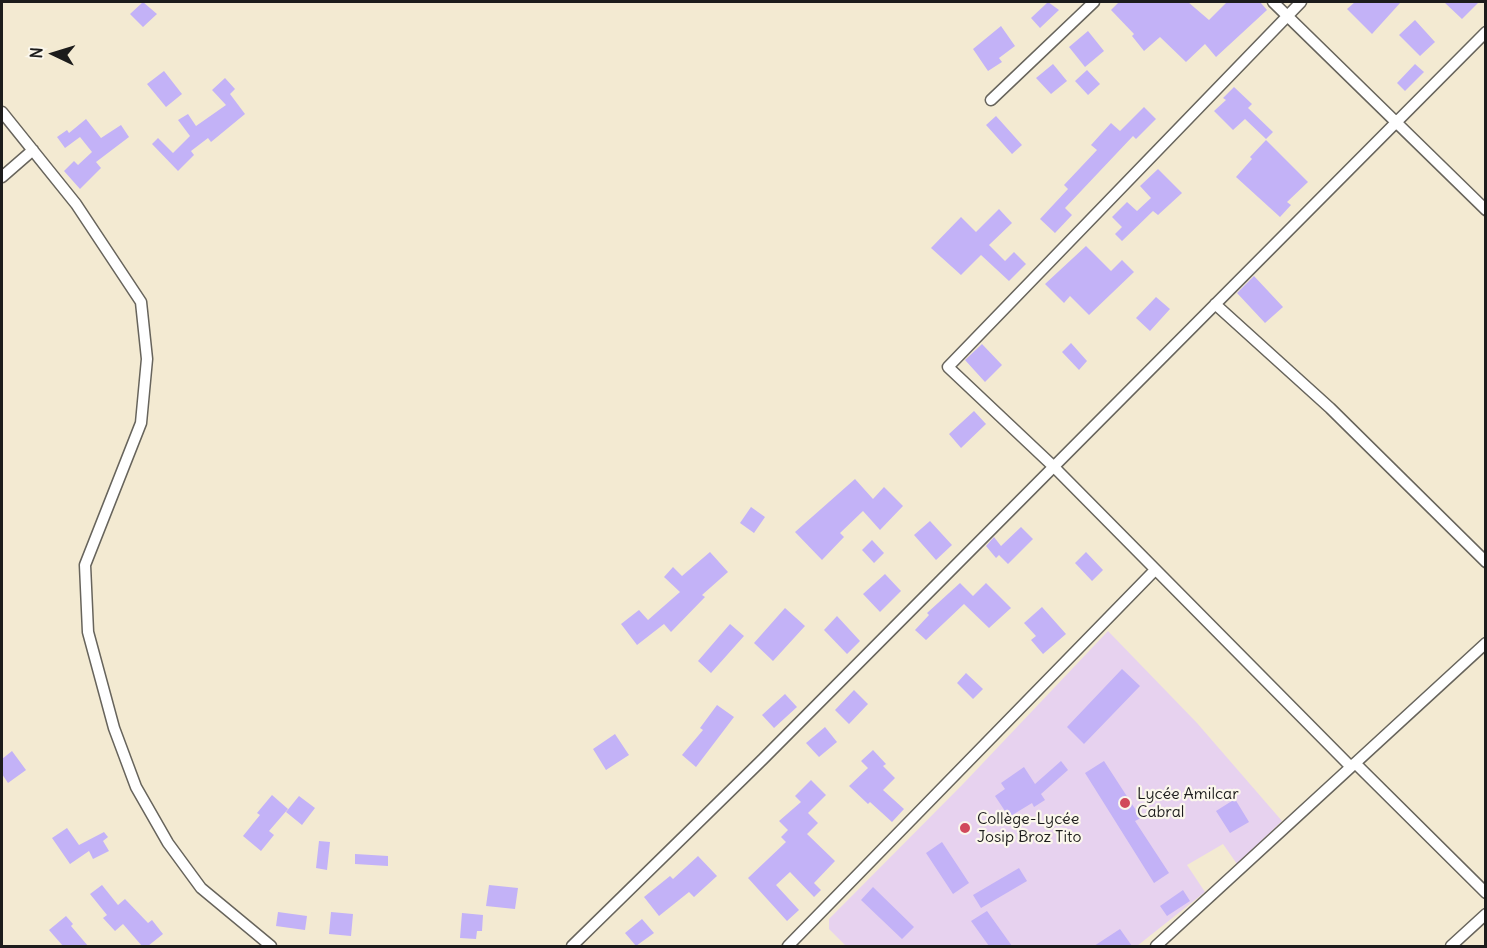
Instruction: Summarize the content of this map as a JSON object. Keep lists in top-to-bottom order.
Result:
{
  "places": ["Lycée Amilcar Cabral", "Collège-Lycée Josip Broz Tito"],
  "north": "left"
}
